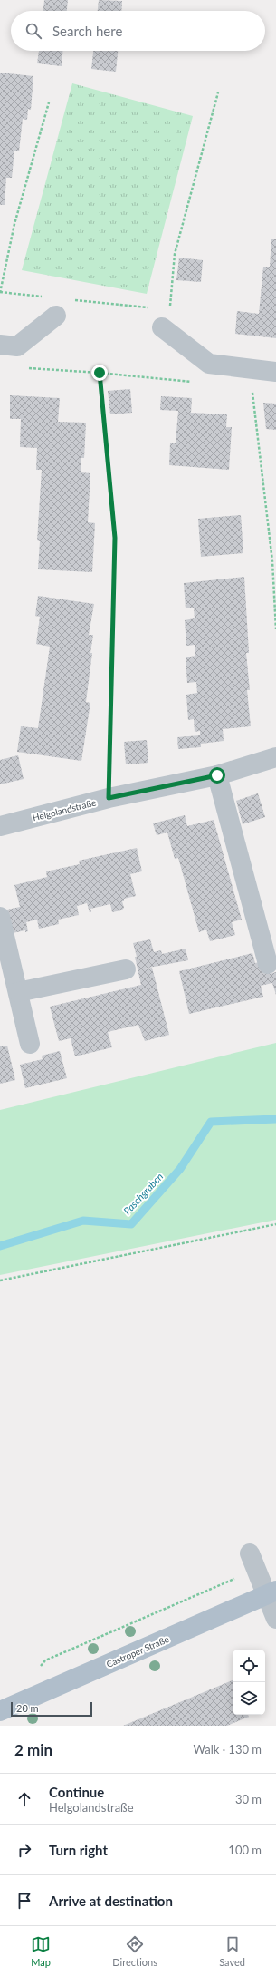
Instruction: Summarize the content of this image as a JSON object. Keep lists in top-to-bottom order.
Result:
{
  "streets": {
    "main road": ["Castroper Straße"],
    "street": ["Helgolandstraße"]
  },
  "water": ["Paschgraben"],
  "scale_bar": "20 m",
  "page": {
    "search": "Search here",
    "scale": "20 m",
    "heading": ["2 min", "Walk · 130 m"],
    "list": [
      ["Continue", "Helgolandstraße", "30 m"],
      ["Turn right", "100 m"],
      "Arrive at destination"
    ],
    "nav": ["Map", "Directions", "Saved"]
  }
}
